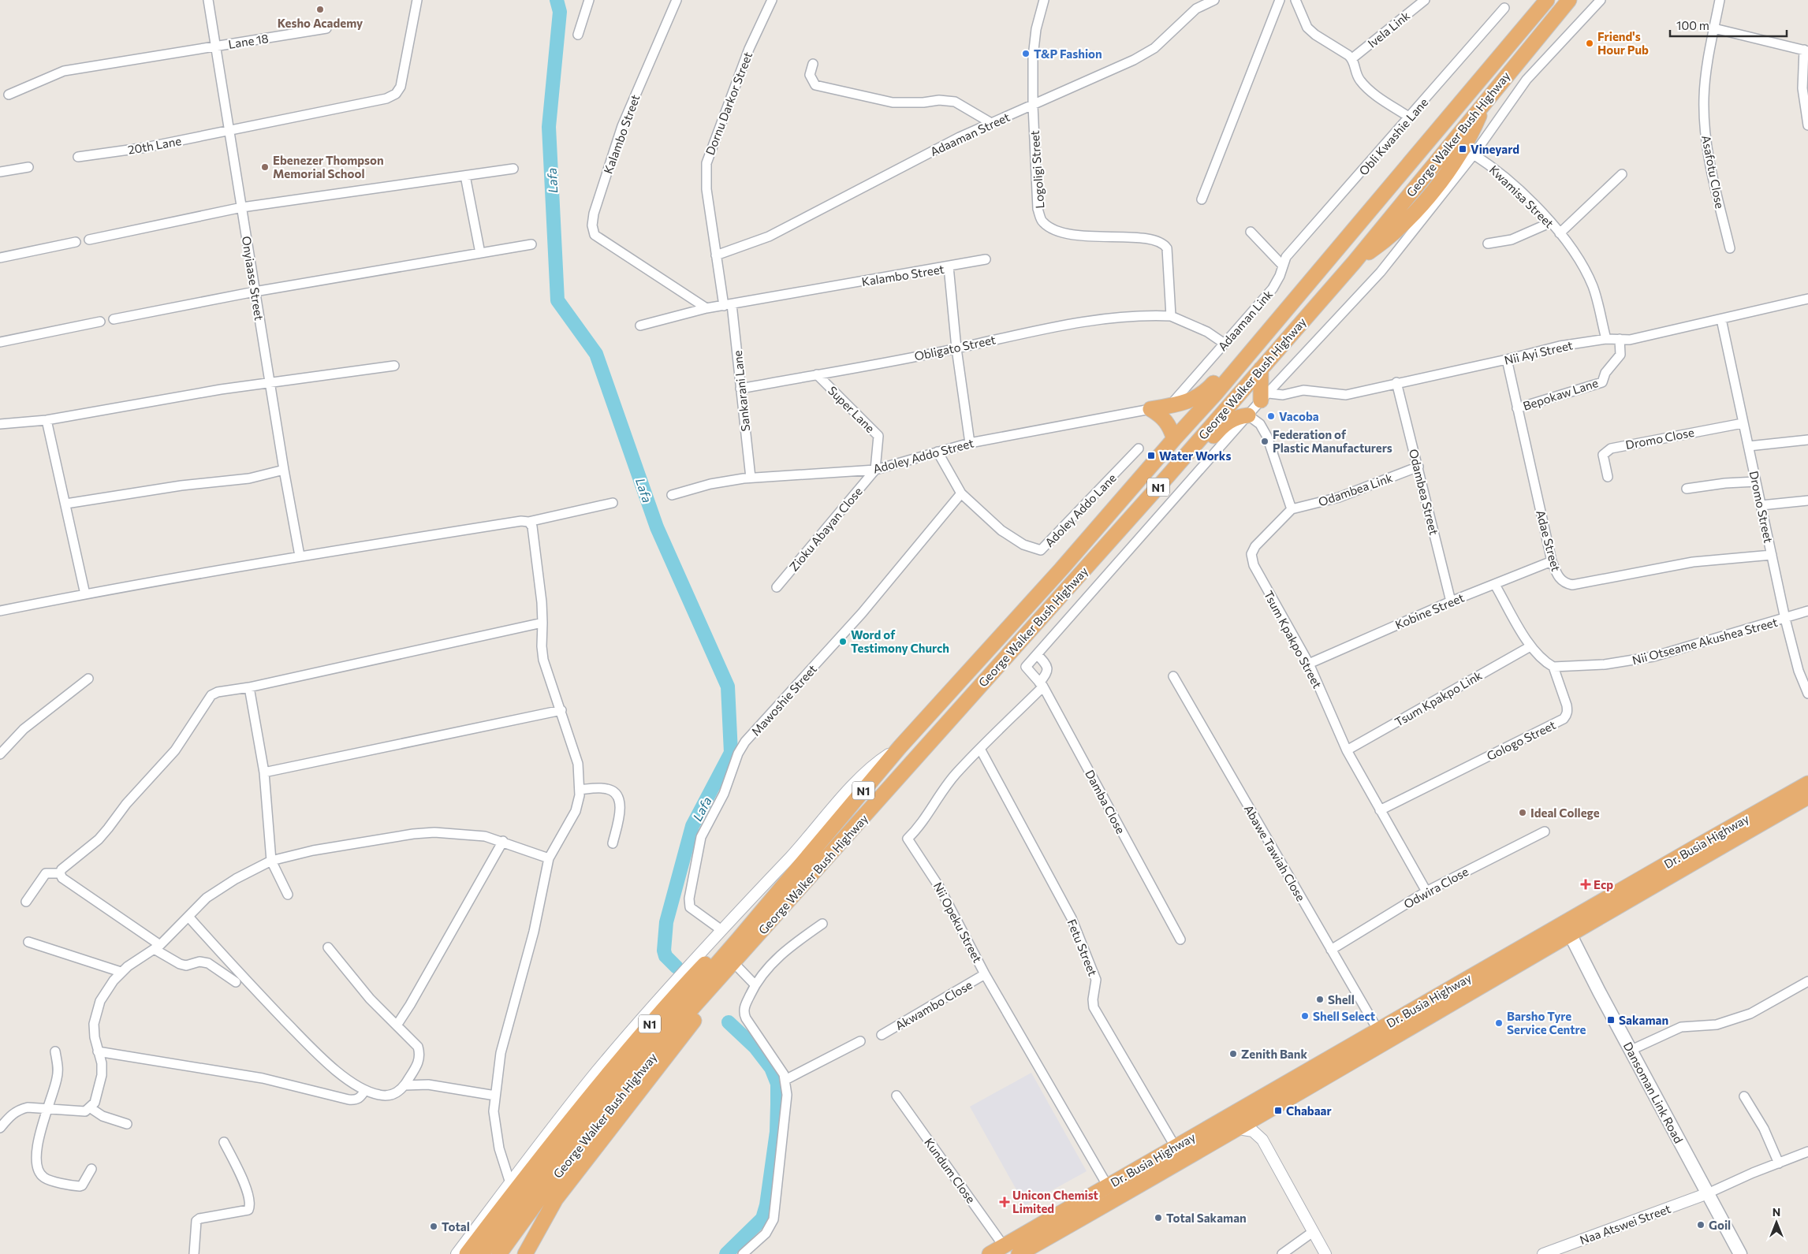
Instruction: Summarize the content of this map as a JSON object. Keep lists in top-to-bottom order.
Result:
{
  "streets": {
    "highway": ["George Walker Bush Highway", "N1", "Dr. Busia Highway"],
    "main road": ["Dansoman Link Road"],
    "street": [
      "Ivela Link",
      "Lane 18",
      "Dornu Darkor Street",
      "Kalambo Street",
      "Adaaman Street",
      "Obli Kwashie Lane",
      "20th Lane",
      "Logoligi Street",
      "Asafotu Close",
      "Kwamisa Street",
      "Onyiaase Street",
      "Adaaman Link",
      "Obligato Street",
      "Nii Ayi Street",
      "Sankarani Lane",
      "Bepokaw Lane",
      "Super Lane",
      "Dromo Close",
      "Adoley Addo Street",
      "Odambea Link",
      "Odambea Street",
      "Dromo Street",
      "Adoley Addo Lane",
      "Zioku Abayan Close",
      "Adae Street",
      "Kobine Street",
      "Tsum Kpakpo Street",
      "Nii Otseame Akushea Street",
      "Tsum Kpakpo Link",
      "Mawoshie Street",
      "Gologo Street",
      "Damba Close",
      "Abawe Tawiah Close",
      "Odwira Close",
      "Nii Opeku Street",
      "Fetu Street",
      "Akwambo Close",
      "Kundum Close",
      "Naa Atswei Street"
    ]
  },
  "crossings": [
    ["Lane 18", "Onyiaase Street"],
    ["Dornu Darkor Street", "Kalambo Street"],
    ["Dornu Darkor Street", "Adaaman Street"],
    ["Dornu Darkor Street", "Sankarani Lane"],
    ["Kalambo Street", "Obligato Street"],
    ["Kalambo Street", "Sankarani Lane"],
    ["Kalambo Street", "Adoley Addo Street"],
    ["Adaaman Street", "Logoligi Street"],
    ["George Walker Bush Highway", "N1"],
    ["George Walker Bush Highway", "Mawoshie Street"],
    ["Obli Kwashie Lane", "Adaaman Link"],
    ["20th Lane", "Onyiaase Street"],
    ["Logoligi Street", "Obligato Street"],
    ["Kwamisa Street", "Nii Ayi Street"],
    ["Obligato Street", "Sankarani Lane"],
    ["Obligato Street", "Super Lane"],
    ["Nii Ayi Street", "Bepokaw Lane"],
    ["Nii Ayi Street", "Odambea Street"],
    ["Nii Ayi Street", "Dromo Street"],
    ["Nii Ayi Street", "Adae Street"],
    ["Sankarani Lane", "Adoley Addo Street"],
    ["Bepokaw Lane", "Adae Street"],
    ["Super Lane", "Adoley Addo Street"],
    ["Super Lane", "Zioku Abayan Close"],
    ["Dromo Close", "Dromo Street"],
    ["Adoley Addo Street", "Adoley Addo Lane"],
    ["Adoley Addo Street", "Zioku Abayan Close"],
    ["Odambea Link", "Odambea Street"],
    ["Odambea Link", "Tsum Kpakpo Street"],
    ["Odambea Street", "Kobine Street"],
    ["Dromo Street", "Adae Street"],
    ["Dromo Street", "Nii Otseame Akushea Street"],
    ["Adoley Addo Lane", "Mawoshie Street"],
    ["Adae Street", "Kobine Street"],
    ["Kobine Street", "Tsum Kpakpo Street"],
    ["Tsum Kpakpo Street", "Tsum Kpakpo Link"],
    ["Tsum Kpakpo Street", "Gologo Street"],
    ["Tsum Kpakpo Street", "Odwira Close"],
    ["Nii Otseame Akushea Street", "Gologo Street"],
    ["Damba Close", "Nii Opeku Street"],
    ["Dr. Busia Highway", "Abawe Tawiah Close"],
    ["Dr. Busia Highway", "Nii Opeku Street"],
    ["Dr. Busia Highway", "Fetu Street"],
    ["Dr. Busia Highway", "Dansoman Link Road"],
    ["Dr. Busia Highway", "Kundum Close"],
    ["Abawe Tawiah Close", "Odwira Close"],
    ["Nii Opeku Street", "Fetu Street"],
    ["Nii Opeku Street", "Akwambo Close"],
    ["Dansoman Link Road", "Naa Atswei Street"]
  ],
  "water": ["Lafa"],
  "places": {
    "other": [
      "Kesho Academy",
      "Friend's Hour Pub",
      "T&P Fashion",
      "Ebenezer Thompson Memorial School",
      "Vacoba",
      "Federation of Plastic Manufacturers",
      "Word of Testimony Church",
      "Ideal College",
      "Shell",
      "Shell Select",
      "Barsho Tyre Service Centre",
      "Zenith Bank",
      "Total Sakaman",
      "Goil",
      "Total"
    ],
    "transit": [
      "Vineyard",
      "Water Works",
      "Sakaman",
      "Chabaar"
    ],
    "health": ["Ecp", "Unicon Chemist Limited"]
  },
  "scale_bar": "100 m",
  "north": "top"
}
